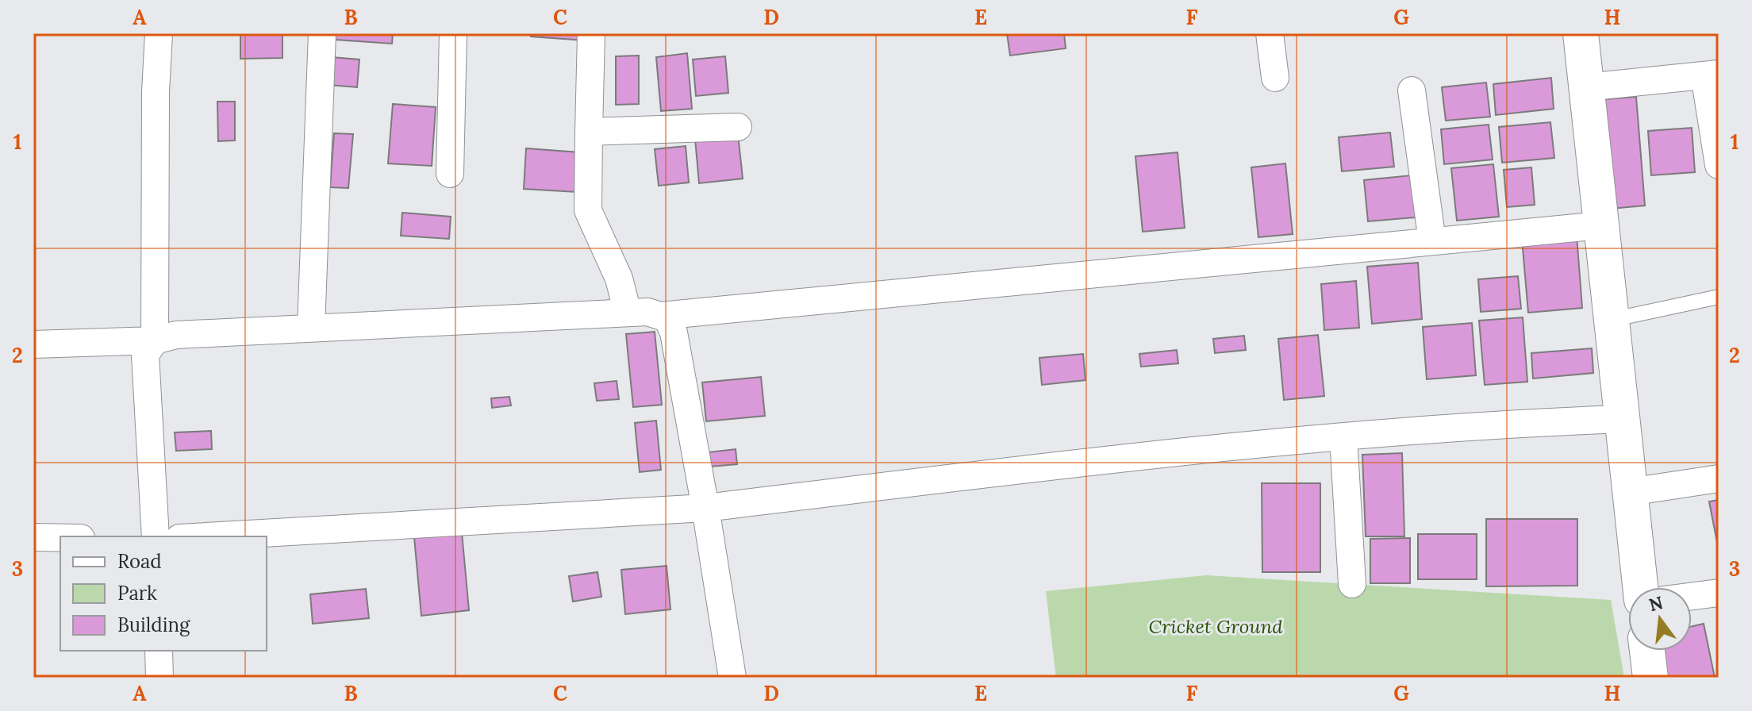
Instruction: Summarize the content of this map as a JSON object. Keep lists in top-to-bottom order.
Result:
{
  "parks": ["Cricket Ground"],
  "legend": ["Road", "Park", "Building"],
  "north": "top",
  "grid": {
    "columns": [
      "A",
      "B",
      "C",
      "D",
      "E",
      "F",
      "G",
      "H"
    ],
    "rows": ["1", "2", "3"]
  }
}
